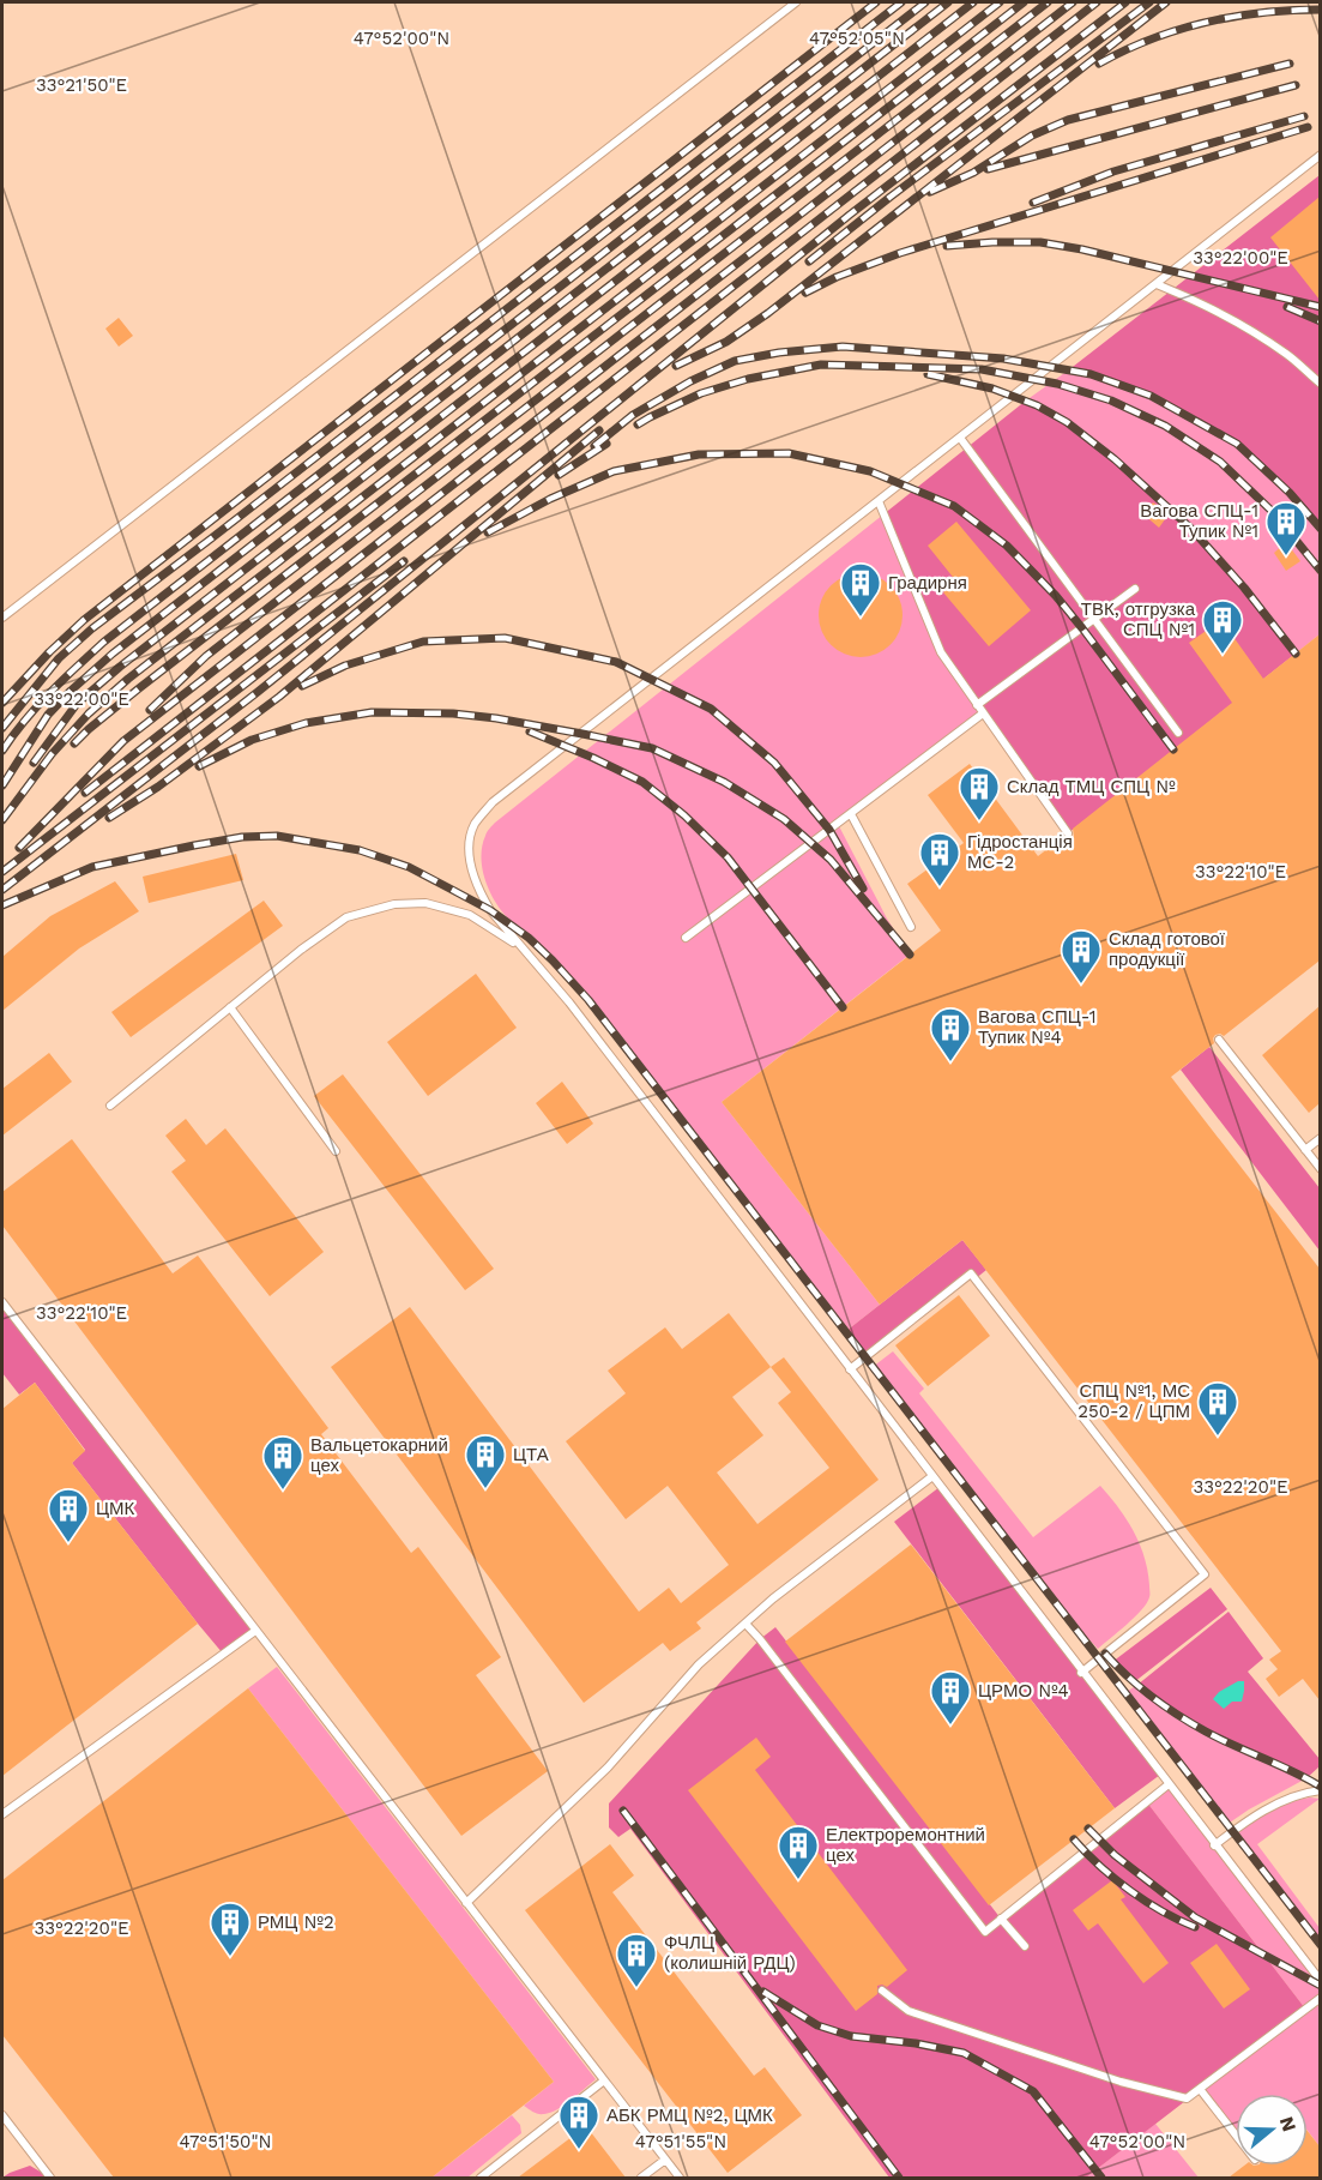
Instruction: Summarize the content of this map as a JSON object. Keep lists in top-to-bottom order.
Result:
{
  "places": {
    "building": [
      "Вагова СПЦ-1 Тупик №1",
      "Градирня",
      "ТВК, отгрузка СПЦ №1",
      "Склад ТМЦ СПЦ №",
      "Гідростанція МС-2",
      "Склад готової продукції",
      "Вагова СПЦ-1 Тупик №4",
      "СПЦ №1, МС 250-2 / ЦПМ",
      "ЦТА",
      "Вальцетокарний цех",
      "ЦМК",
      "ЦРМО №4",
      "Електроремонтний цех",
      "РМЦ №2",
      "ФЧЛЦ (колишній РДЦ)",
      "АБК РМЦ №2, ЦМК"
    ]
  },
  "north": "right",
  "coordinates": [
    "47°52'00\"N",
    "47°52'05\"N",
    "33°21'50\"E",
    "33°22'00\"E",
    "33°22'10\"E",
    "33°22'20\"E",
    "47°51'50\"N",
    "47°51'55\"N"
  ]
}
